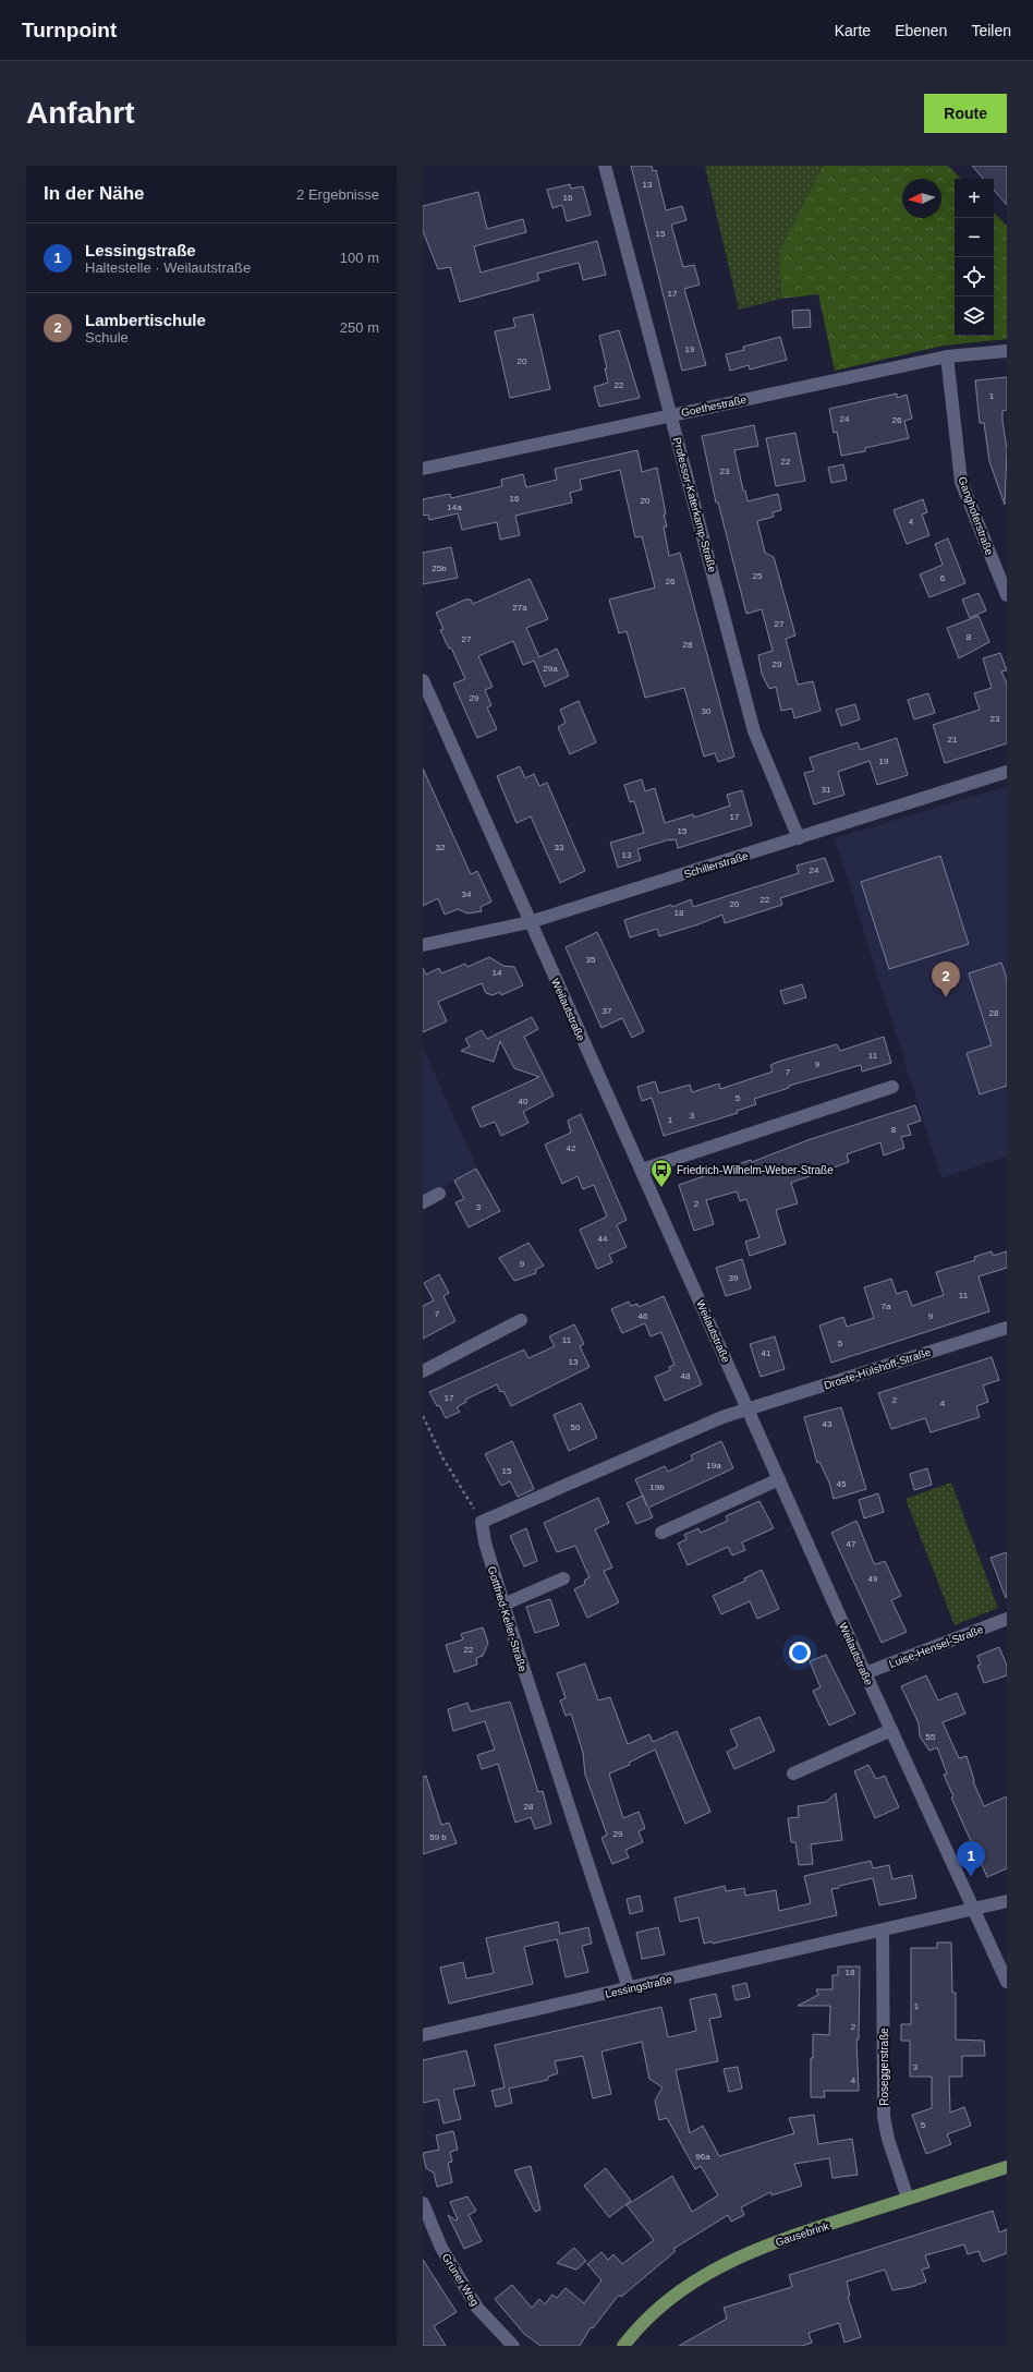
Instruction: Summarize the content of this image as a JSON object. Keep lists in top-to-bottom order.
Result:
{
  "streets": {
    "main road": ["Gausebrink"],
    "street": [
      "Goethestraße",
      "Professor-Katerkamp-Straße",
      "Ganghoferstraße",
      "Schillerstraße",
      "Weilautstraße",
      "Droste-Hülshoff-Straße",
      "Gottfried-Keller-Straße",
      "Luise-Hensel-Straße",
      "Lessingstraße",
      "Roseggerstraße",
      "Grüner Weg"
    ]
  },
  "crossings": [
    ["Goethestraße", "Professor-Katerkamp-Straße"],
    ["Goethestraße", "Ganghoferstraße"],
    ["Professor-Katerkamp-Straße", "Schillerstraße"],
    ["Schillerstraße", "Weilautstraße"],
    ["Weilautstraße", "Droste-Hülshoff-Straße"],
    ["Weilautstraße", "Luise-Hensel-Straße"],
    ["Weilautstraße", "Lessingstraße"],
    ["Gottfried-Keller-Straße", "Lessingstraße"],
    ["Lessingstraße", "Roseggerstraße"],
    ["Roseggerstraße", "Gausebrink"]
  ],
  "places": {
    "bus stop": ["Friedrich-Wilhelm-Weber-Straße"]
  },
  "house_numbers": [
    "13",
    "16",
    "15",
    "17",
    "19",
    "20",
    "22",
    "1",
    "24",
    "26",
    "22",
    "23",
    "16",
    "20",
    "14a",
    "4",
    "25b",
    "25",
    "6",
    "26",
    "27a",
    "27",
    "8",
    "27",
    "28",
    "29",
    "29a",
    "29",
    "30",
    "23",
    "21",
    "19",
    "31",
    "17",
    "15",
    "32",
    "33",
    "13",
    "24",
    "34",
    "22",
    "20",
    "18",
    "35",
    "14",
    "37",
    "28",
    "11",
    "9",
    "7",
    "5",
    "40",
    "3",
    "1",
    "8",
    "42",
    "2",
    "3",
    "44",
    "9",
    "39",
    "11",
    "7a",
    "7",
    "46",
    "9",
    "11",
    "5",
    "41",
    "13",
    "48",
    "17",
    "2",
    "4",
    "43",
    "50",
    "19a",
    "15",
    "45",
    "19b",
    "47",
    "49",
    "22",
    "55",
    "28",
    "29",
    "59 b",
    "18",
    "1",
    "2",
    "3",
    "4",
    "5",
    "96a"
  ],
  "north": "left",
  "page": {
    "header": "Turnpoint",
    "nav": ["Karte", "Ebenen", "Teilen"],
    "buttons": "Route",
    "title": "Anfahrt",
    "heading": ["In der Nähe", "2 Ergebnisse"],
    "map_buttons": ["+", "−"],
    "list": [
      {
        "mark": "1",
        "name": "Lessingstraße",
        "note": "Haltestelle · Weilautstraße",
        "value": "100 m"
      },
      {
        "mark": "2",
        "name": "Lambertischule",
        "note": "Schule",
        "value": "250 m"
      }
    ],
    "pins": ["2", "1"]
  }
}
